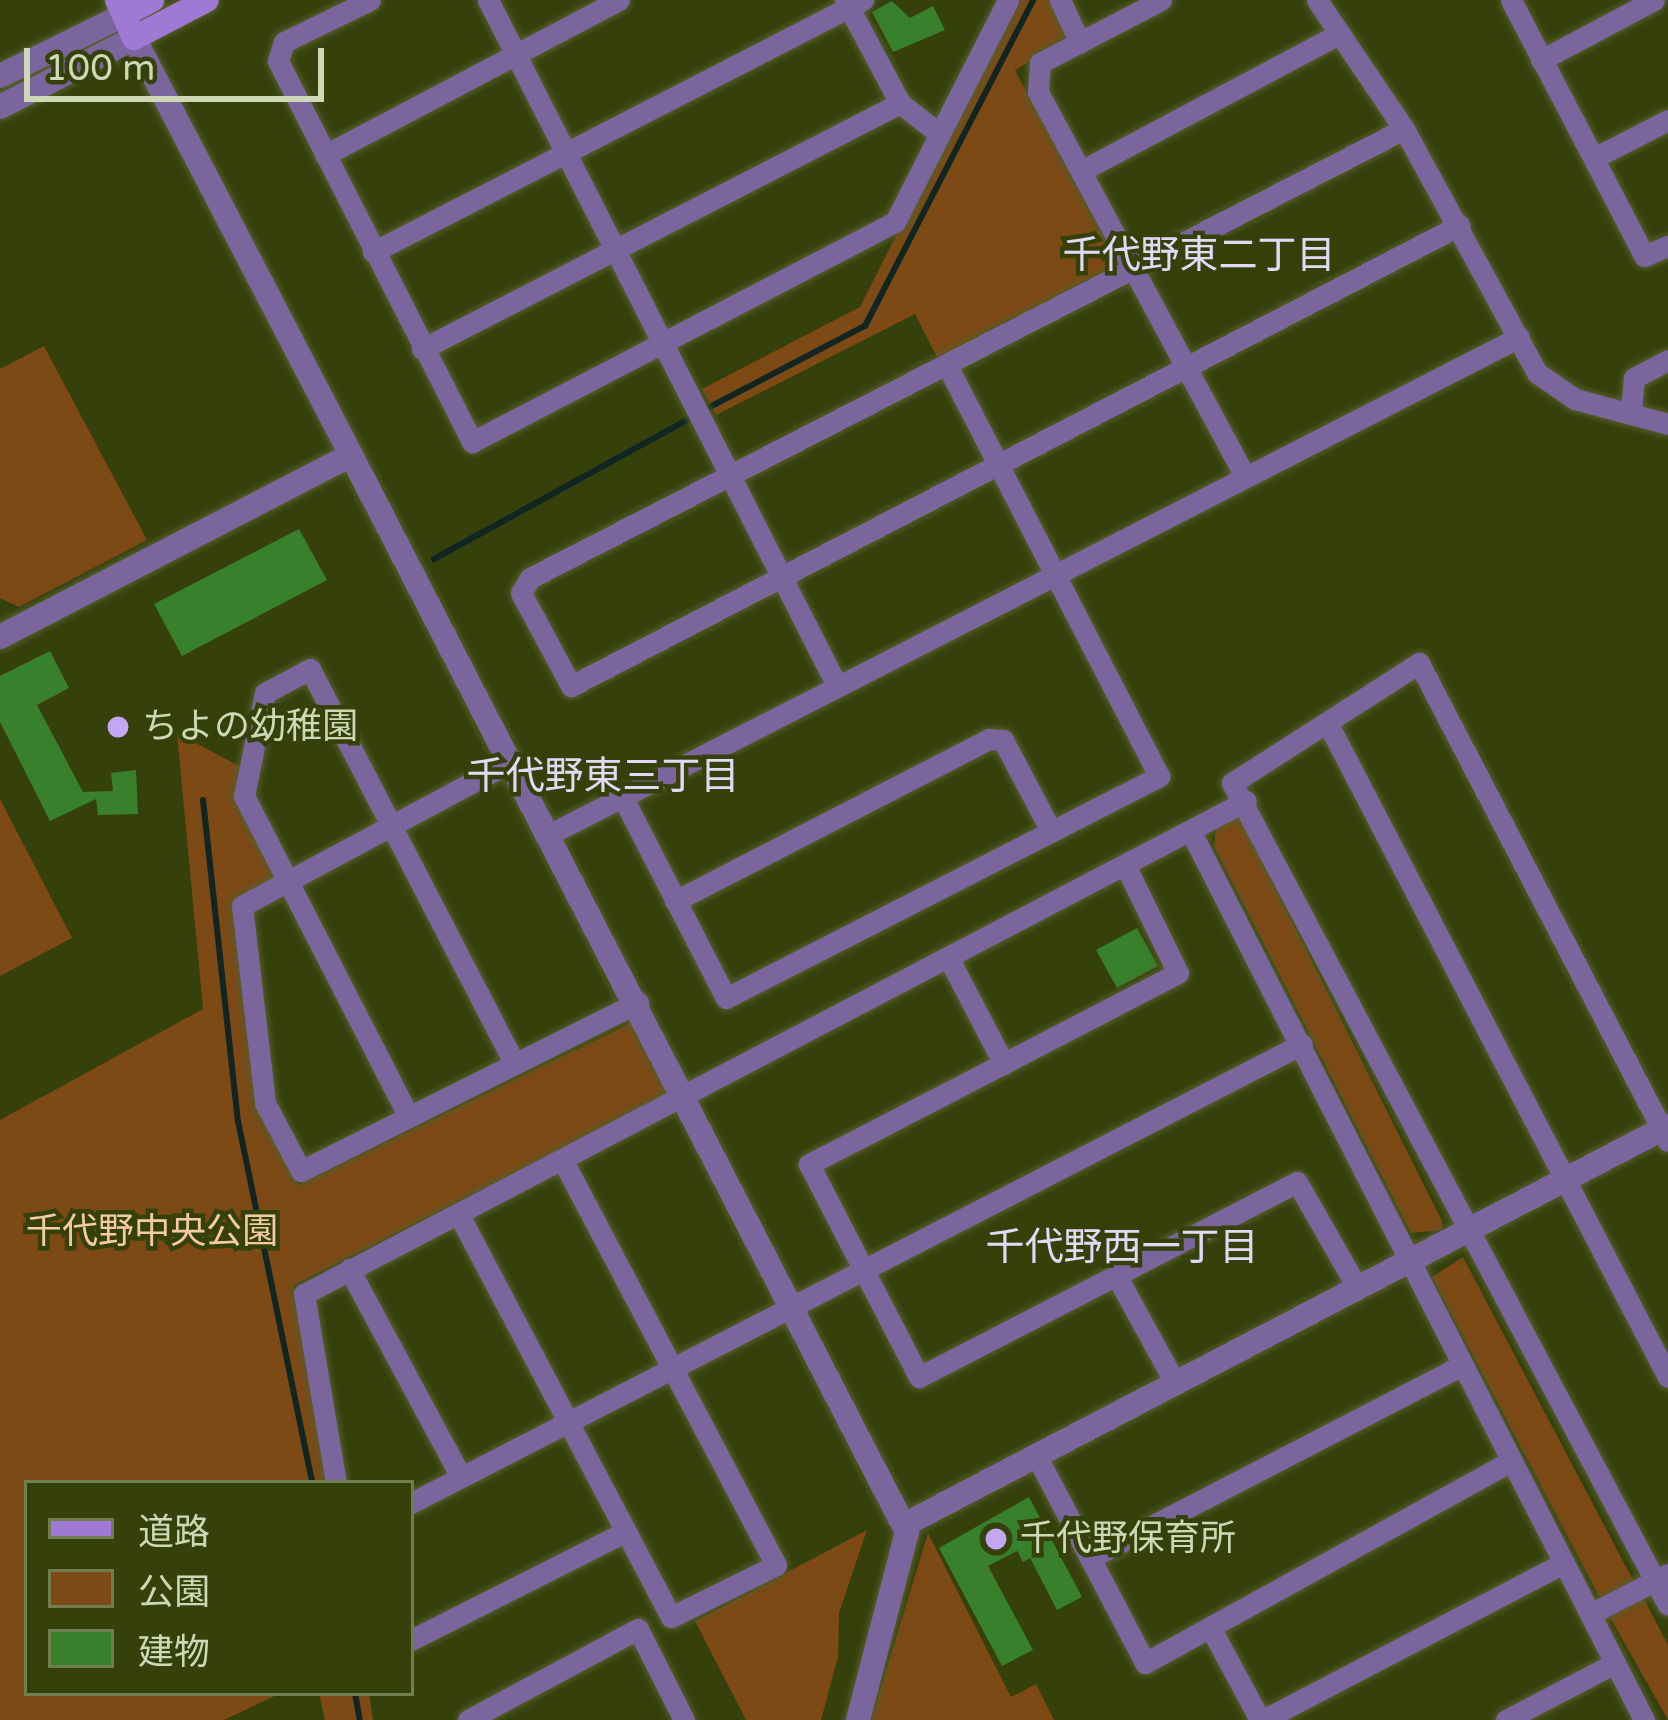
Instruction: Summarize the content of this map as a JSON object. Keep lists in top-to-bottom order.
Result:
{
  "districts": ["千代野東二丁目", "千代野東三丁目", "千代野西一丁目"],
  "parks": ["千代野中央公園"],
  "places": ["ちよの幼稚園", "千代野保育所"],
  "legend": ["道路", "公園", "建物"],
  "scale_bar": "100 m"
}
